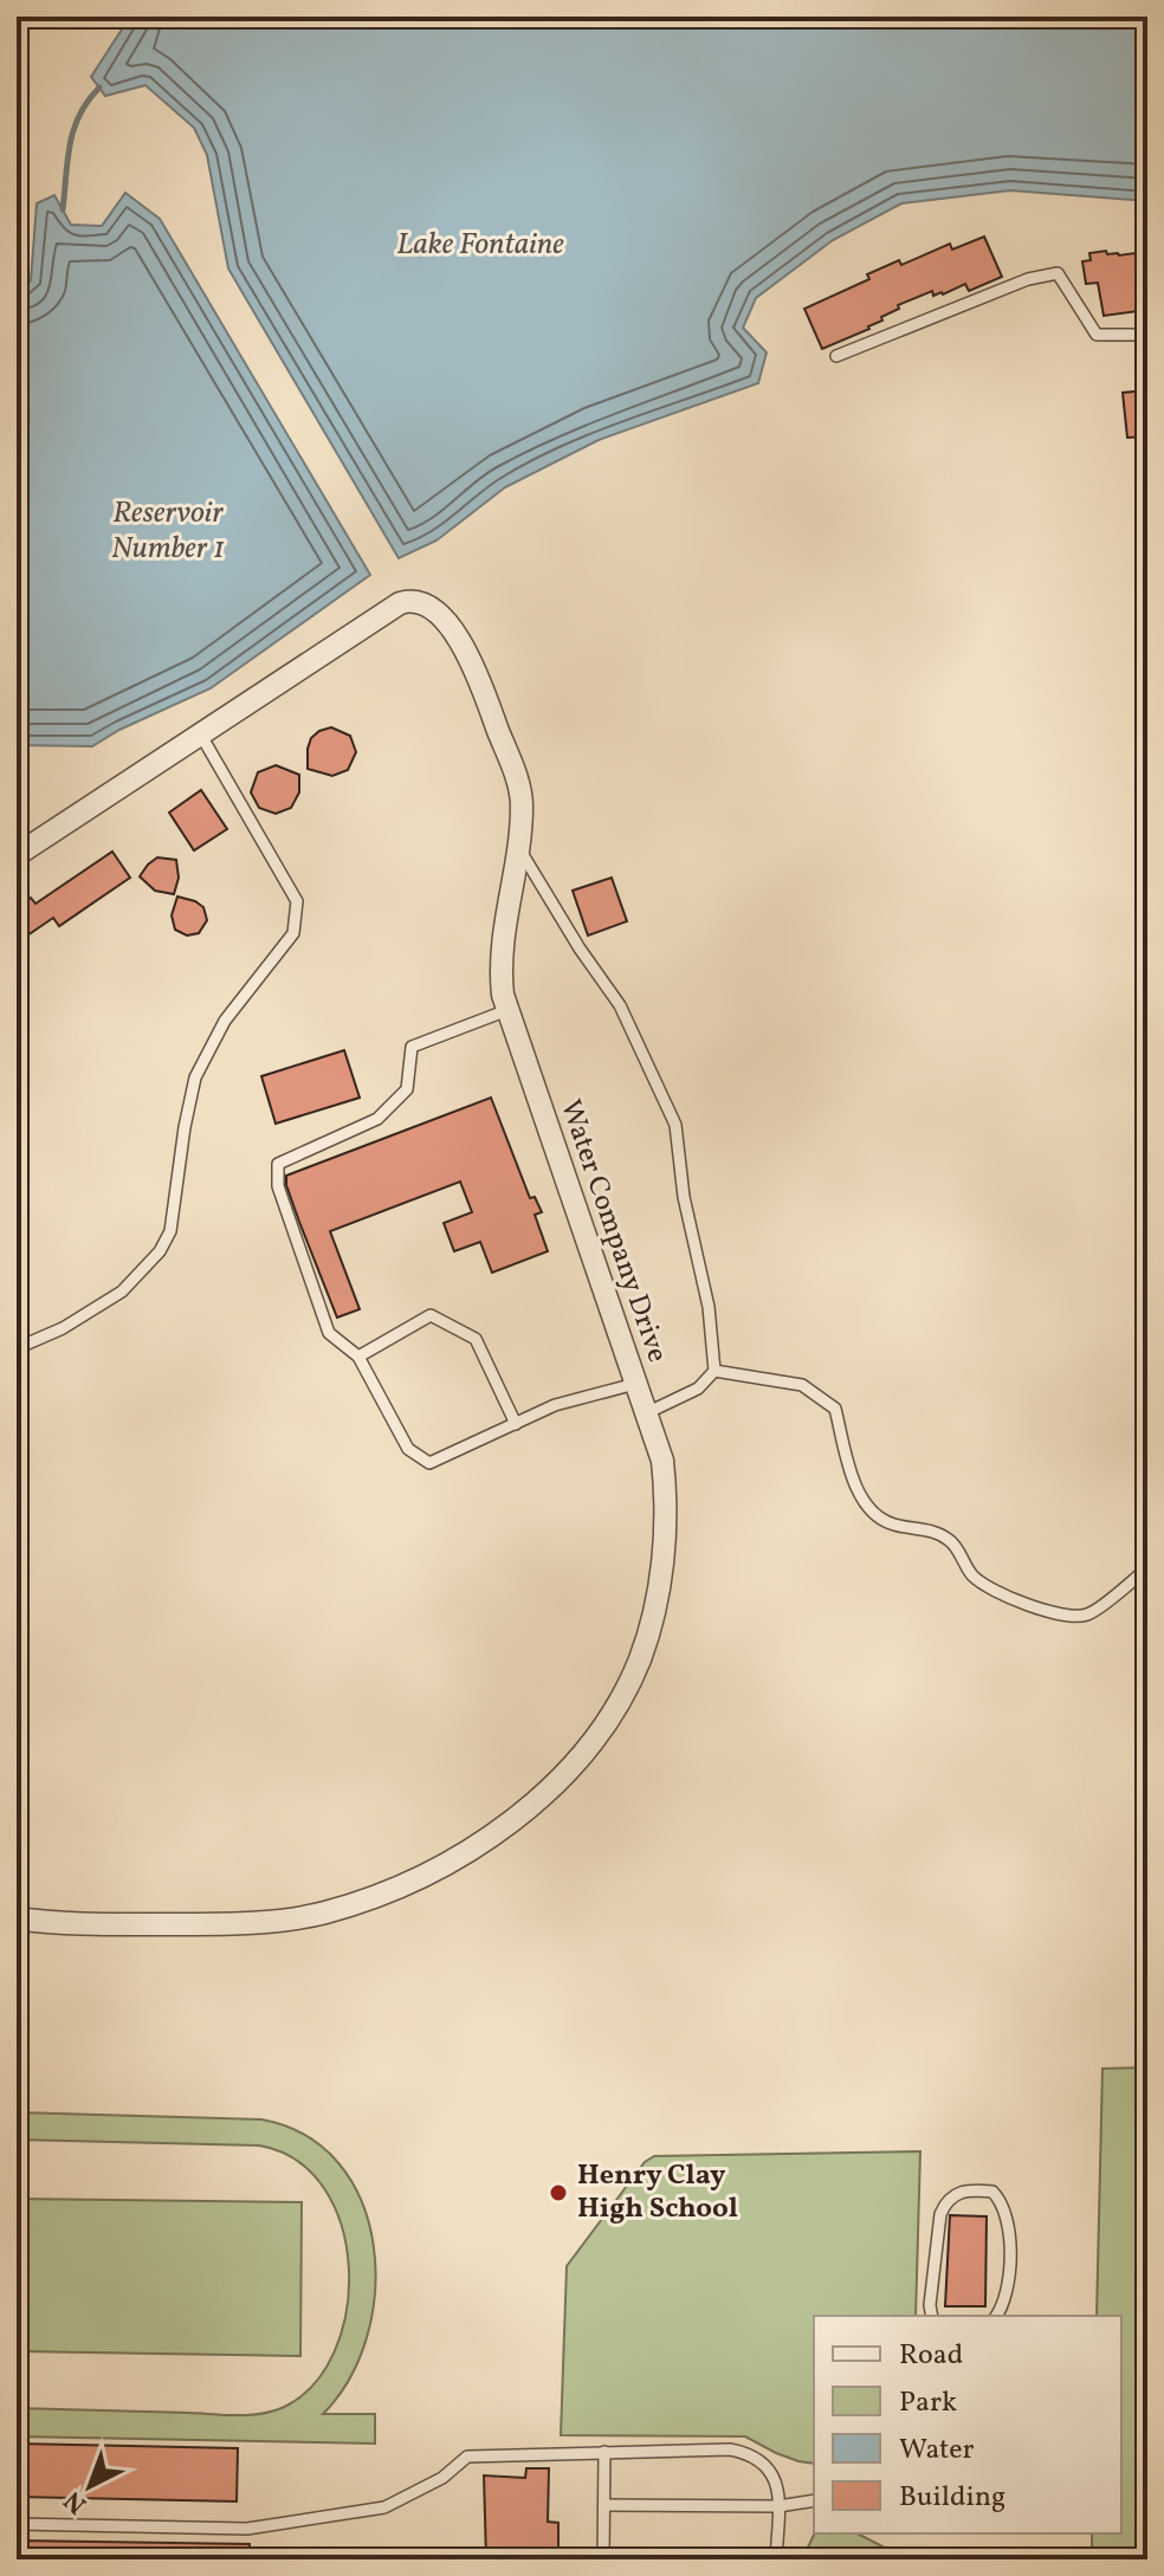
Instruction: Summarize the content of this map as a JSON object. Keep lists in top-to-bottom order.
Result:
{
  "streets": {
    "street": ["Water Company Drive"]
  },
  "water": ["Lake Fontaine", "Reservoir Number 1"],
  "places": ["Henry Clay High School"],
  "legend": [
    "Road",
    "Park",
    "Water",
    "Building"
  ],
  "north": "bottom left"
}
